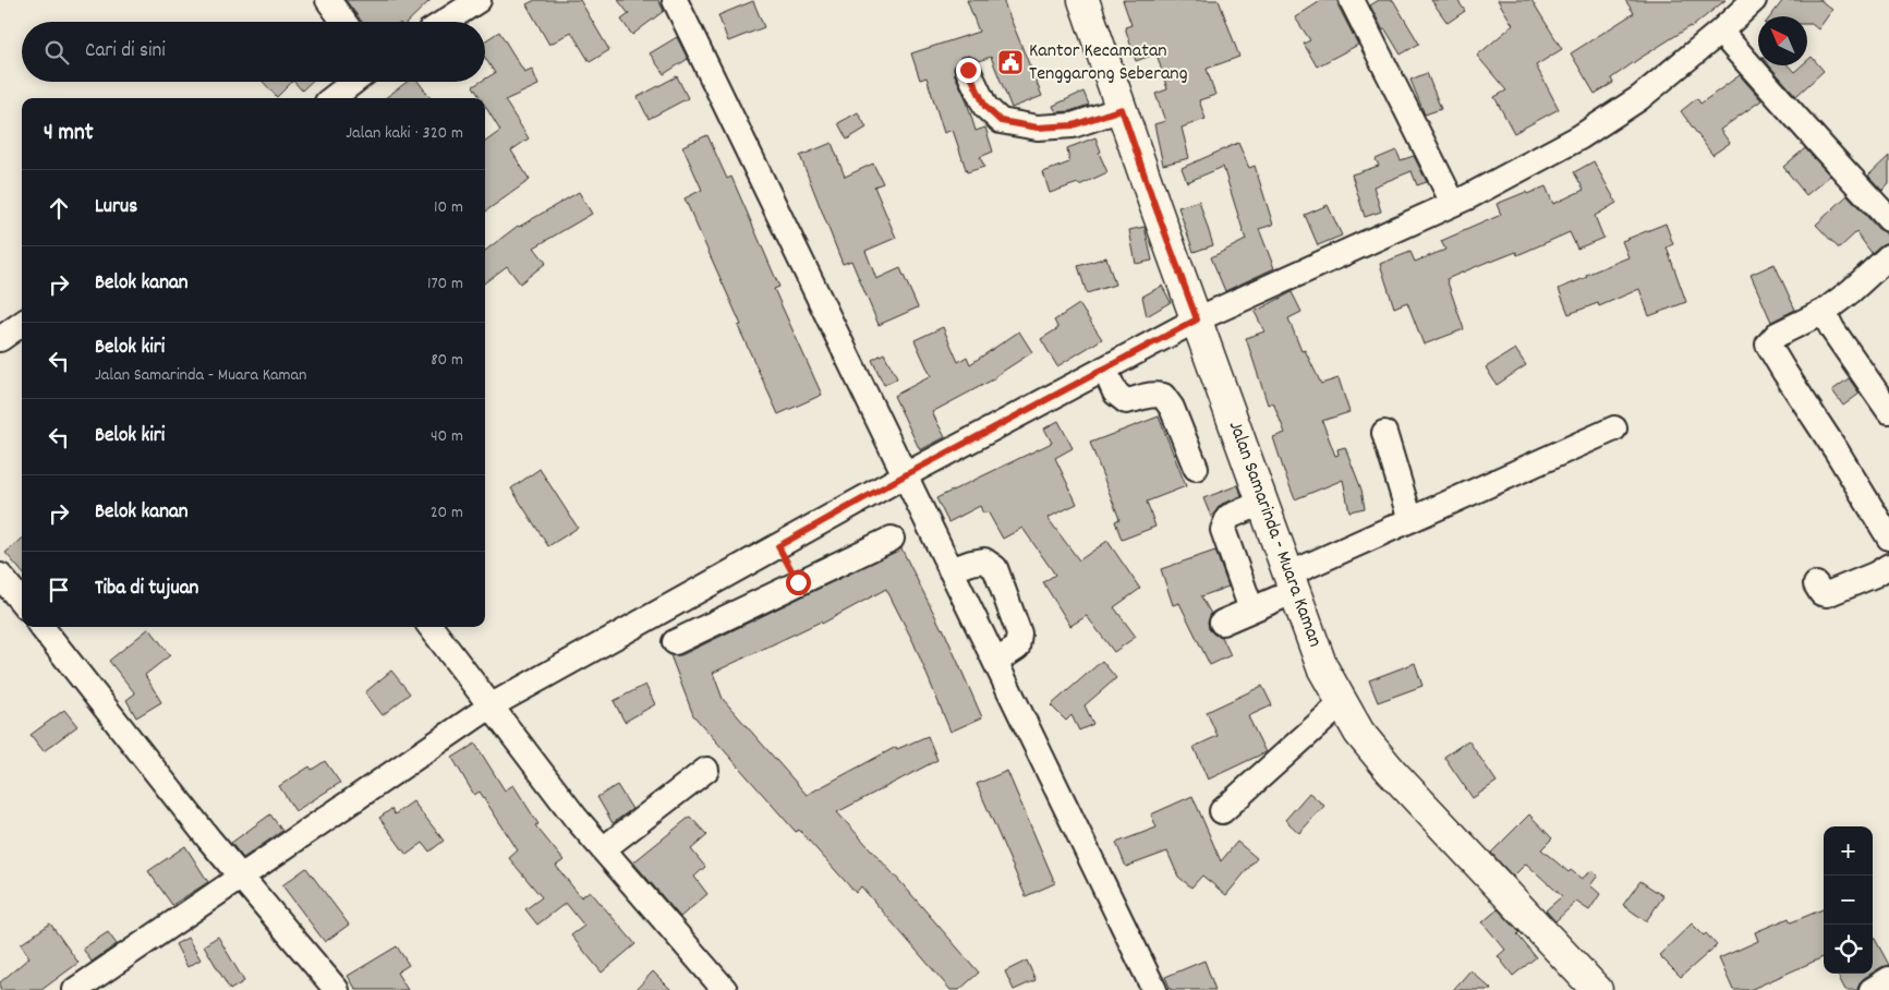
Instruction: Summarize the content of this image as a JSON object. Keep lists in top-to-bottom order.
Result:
{
  "streets": {
    "main road": ["Jalan Samarinda - Muara Kaman"]
  },
  "places": {
    "public building": ["Kantor Kecamatan Tenggarong Seberang"]
  },
  "north": "top left",
  "page": {
    "search": "Cari di sini",
    "heading": ["4 mnt", "Jalan kaki · 320 m"],
    "list": [
      ["Lurus", "10 m"],
      ["Belok kanan", "170 m"],
      ["Belok kiri", "Jalan Samarinda - Muara Kaman", "80 m"],
      ["Belok kiri", "40 m"],
      ["Belok kanan", "20 m"],
      "Tiba di tujuan"
    ],
    "map_buttons": ["+", "−"]
  }
}
